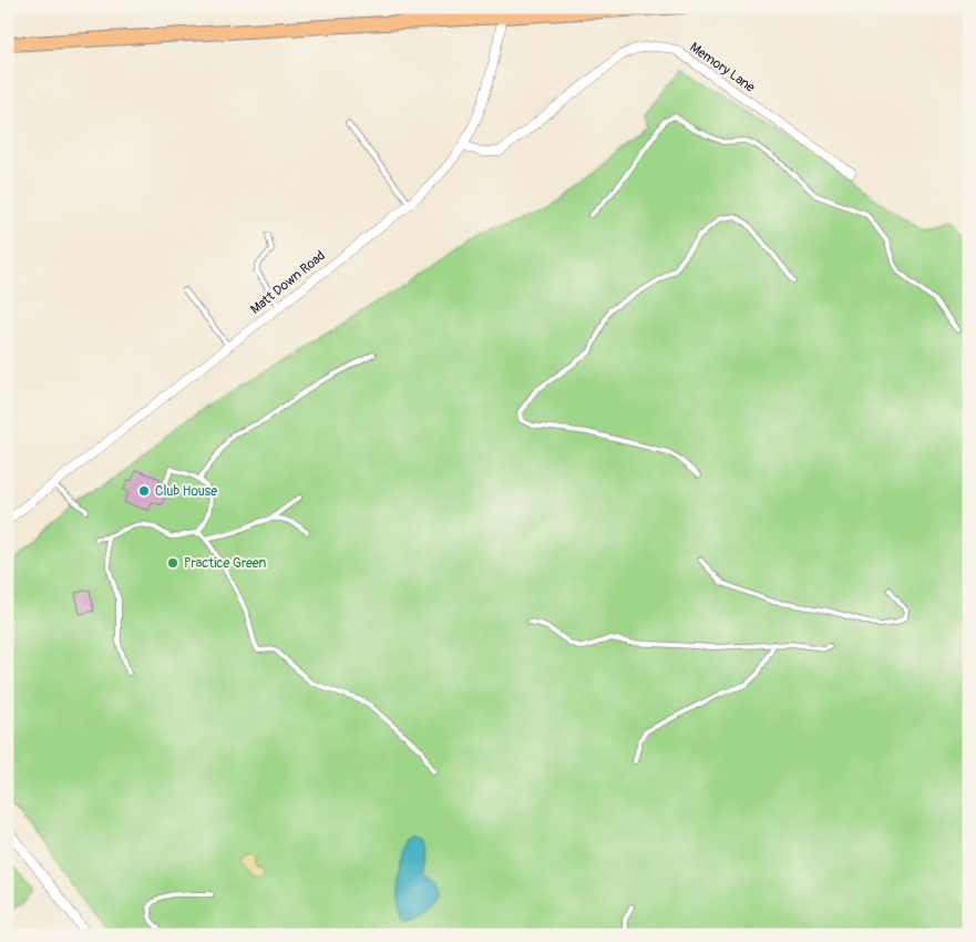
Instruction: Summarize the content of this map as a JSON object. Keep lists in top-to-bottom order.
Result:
{
  "streets": {
    "street": ["Memory Lane", "Matt Down Road"]
  },
  "crossings": [
    ["Memory Lane", "Matt Down Road"]
  ],
  "places": ["Club House", "Practice Green"]
}
